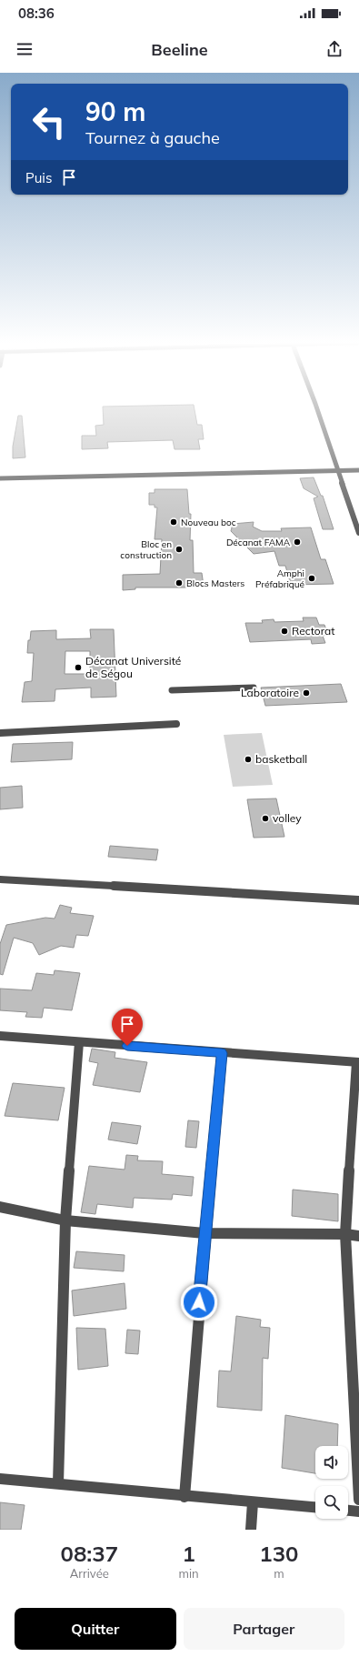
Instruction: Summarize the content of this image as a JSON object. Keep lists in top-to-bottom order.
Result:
{
  "places": [
    "Nouveau boc",
    "Décanat FAMA",
    "Bloc en construction",
    "Amphi Préfabriqué",
    "Blocs Masters",
    "Rectorat",
    "Décanat Université de Ségou",
    "Laboratoire",
    "basketball",
    "volley"
  ],
  "page": {
    "status": "08:36",
    "header": "Beeline",
    "turn": ["90 m", "Tournez à gauche"],
    "then": "Puis",
    "eta": [
      "08:37",
      "Arrivée",
      "1",
      "min",
      "130",
      "m"
    ],
    "buttons": ["Quitter", "Partager"]
  }
}
